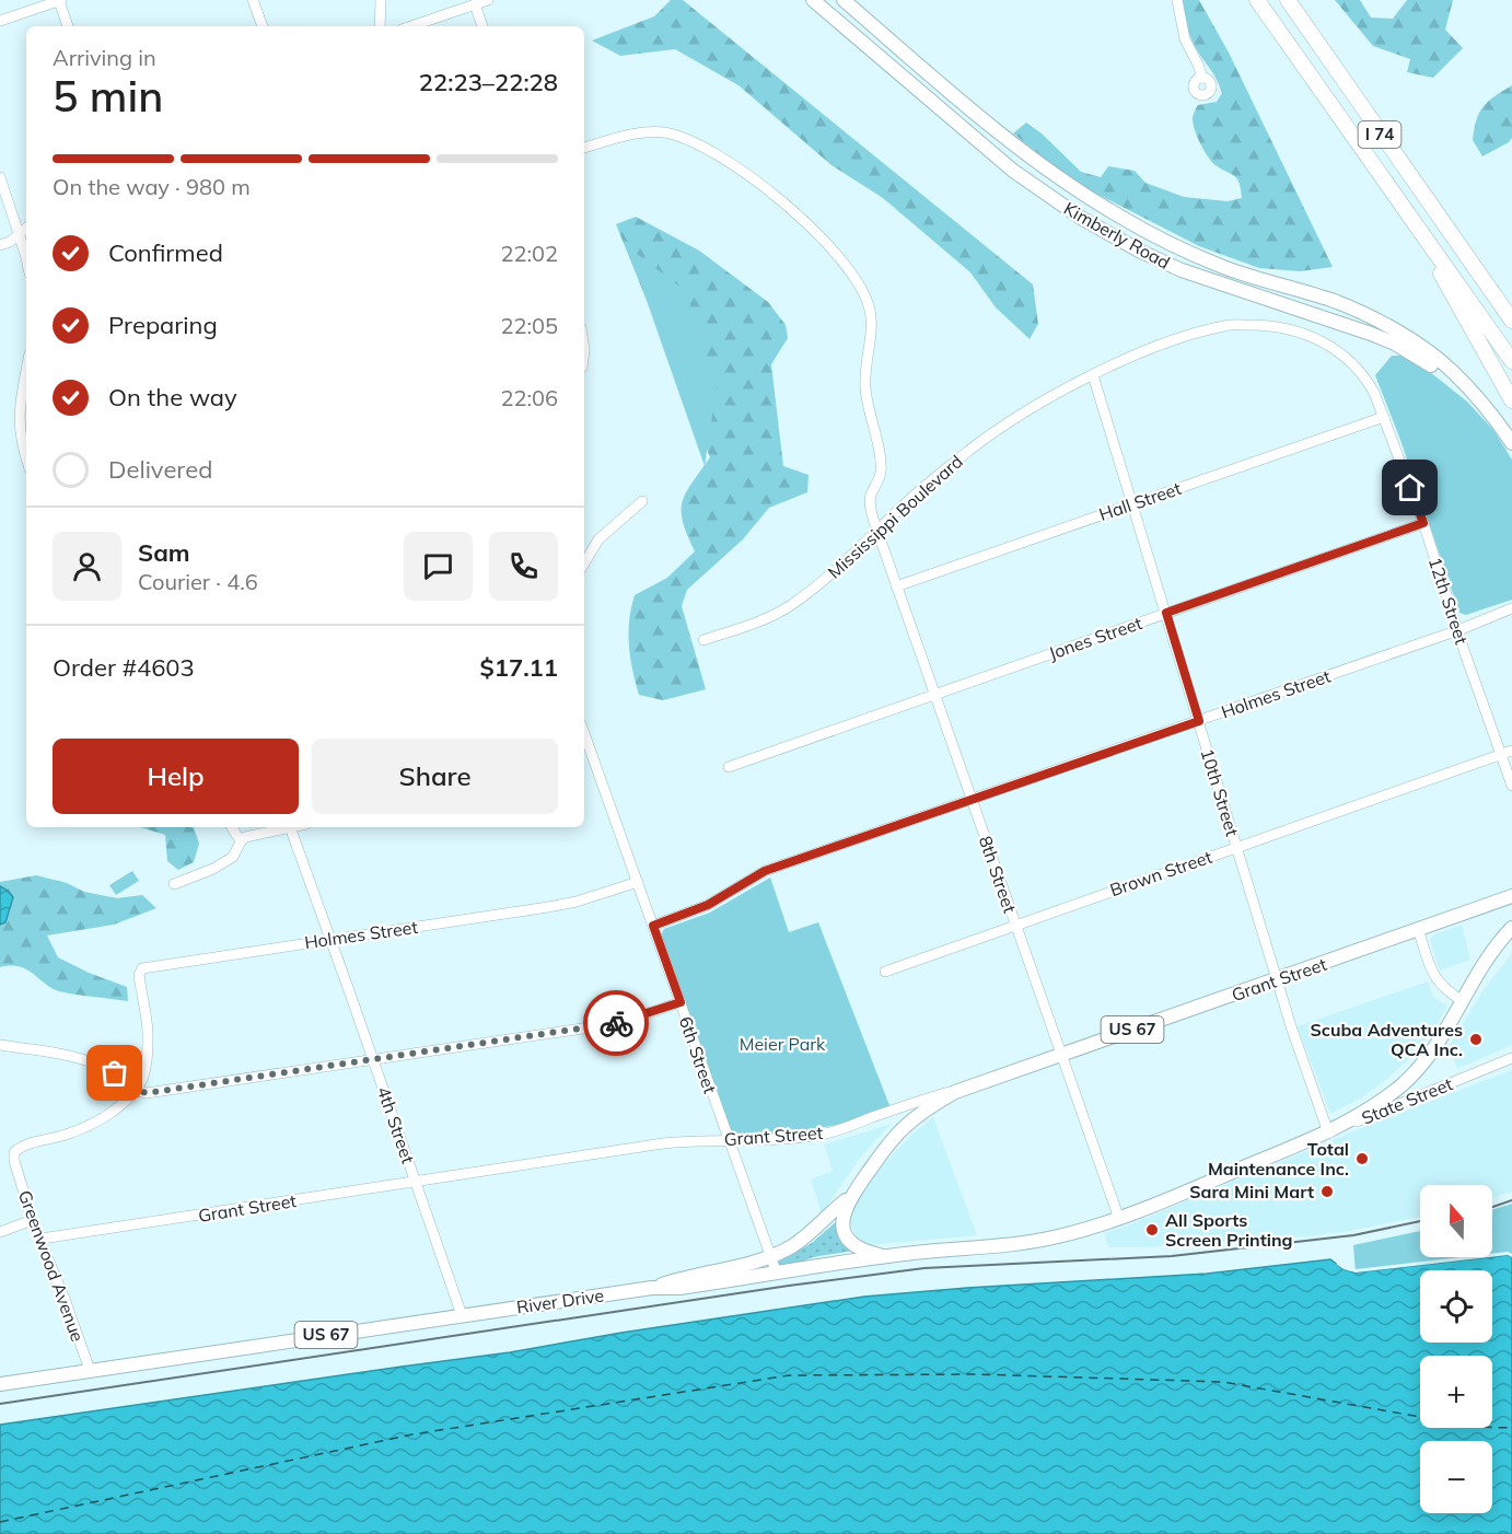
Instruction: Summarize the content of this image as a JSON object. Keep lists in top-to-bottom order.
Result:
{
  "streets": {
    "highway": ["I 74"],
    "main road": [
      "Kimberly Road",
      "Grant Street",
      "US 67",
      "State Street",
      "River Drive"
    ],
    "street": [
      "Hall Street",
      "Mississippi Boulevard",
      "12th Street",
      "Jones Street",
      "Holmes Street",
      "10th Street",
      "Brown Street",
      "8th Street",
      "6th Street",
      "4th Street",
      "Greenwood Avenue"
    ]
  },
  "crossings": [
    ["Hall Street", "Mississippi Boulevard"],
    ["Hall Street", "12th Street"],
    ["Hall Street", "10th Street"],
    ["Hall Street", "8th Street"],
    ["Mississippi Boulevard", "12th Street"],
    ["Mississippi Boulevard", "10th Street"],
    ["Mississippi Boulevard", "8th Street"],
    ["12th Street", "Jones Street"],
    ["12th Street", "Holmes Street"],
    ["12th Street", "Brown Street"],
    ["Jones Street", "10th Street"],
    ["Jones Street", "8th Street"],
    ["Holmes Street", "10th Street"],
    ["Holmes Street", "8th Street"],
    ["Holmes Street", "6th Street"],
    ["Holmes Street", "4th Street"],
    ["Holmes Street", "Greenwood Avenue"],
    ["10th Street", "Brown Street"],
    ["10th Street", "Grant Street"],
    ["10th Street", "US 67"],
    ["10th Street", "State Street"],
    ["Brown Street", "8th Street"],
    ["8th Street", "Grant Street"],
    ["8th Street", "State Street"],
    ["8th Street", "River Drive"],
    ["Grant Street", "US 67"],
    ["Grant Street", "6th Street"],
    ["Grant Street", "4th Street"],
    ["Grant Street", "Greenwood Avenue"],
    ["US 67", "6th Street"],
    ["US 67", "State Street"],
    ["US 67", "River Drive"],
    ["6th Street", "River Drive"],
    ["State Street", "River Drive"],
    ["4th Street", "River Drive"],
    ["Greenwood Avenue", "River Drive"]
  ],
  "parks": ["Meier Park"],
  "places": [
    "Scuba Adventures QCA Inc.",
    "Total Maintenance Inc.",
    "Sara Mini Mart",
    "All Sports Screen Printing"
  ],
  "north": "top",
  "page": {
    "heading": ["5 min", "Arriving in", "22:23–22:28"],
    "panel": [
      "Sam",
      "Courier · 4.6",
      "Order #4603",
      "$17.11"
    ],
    "bar": "On the way · 980 m",
    "list": [
      ["Confirmed", "22:02"],
      ["Preparing", "22:05"],
      ["On the way", "22:06"],
      "Delivered"
    ],
    "buttons": ["Help", "Share"],
    "map_buttons": ["+", "−"]
  }
}
